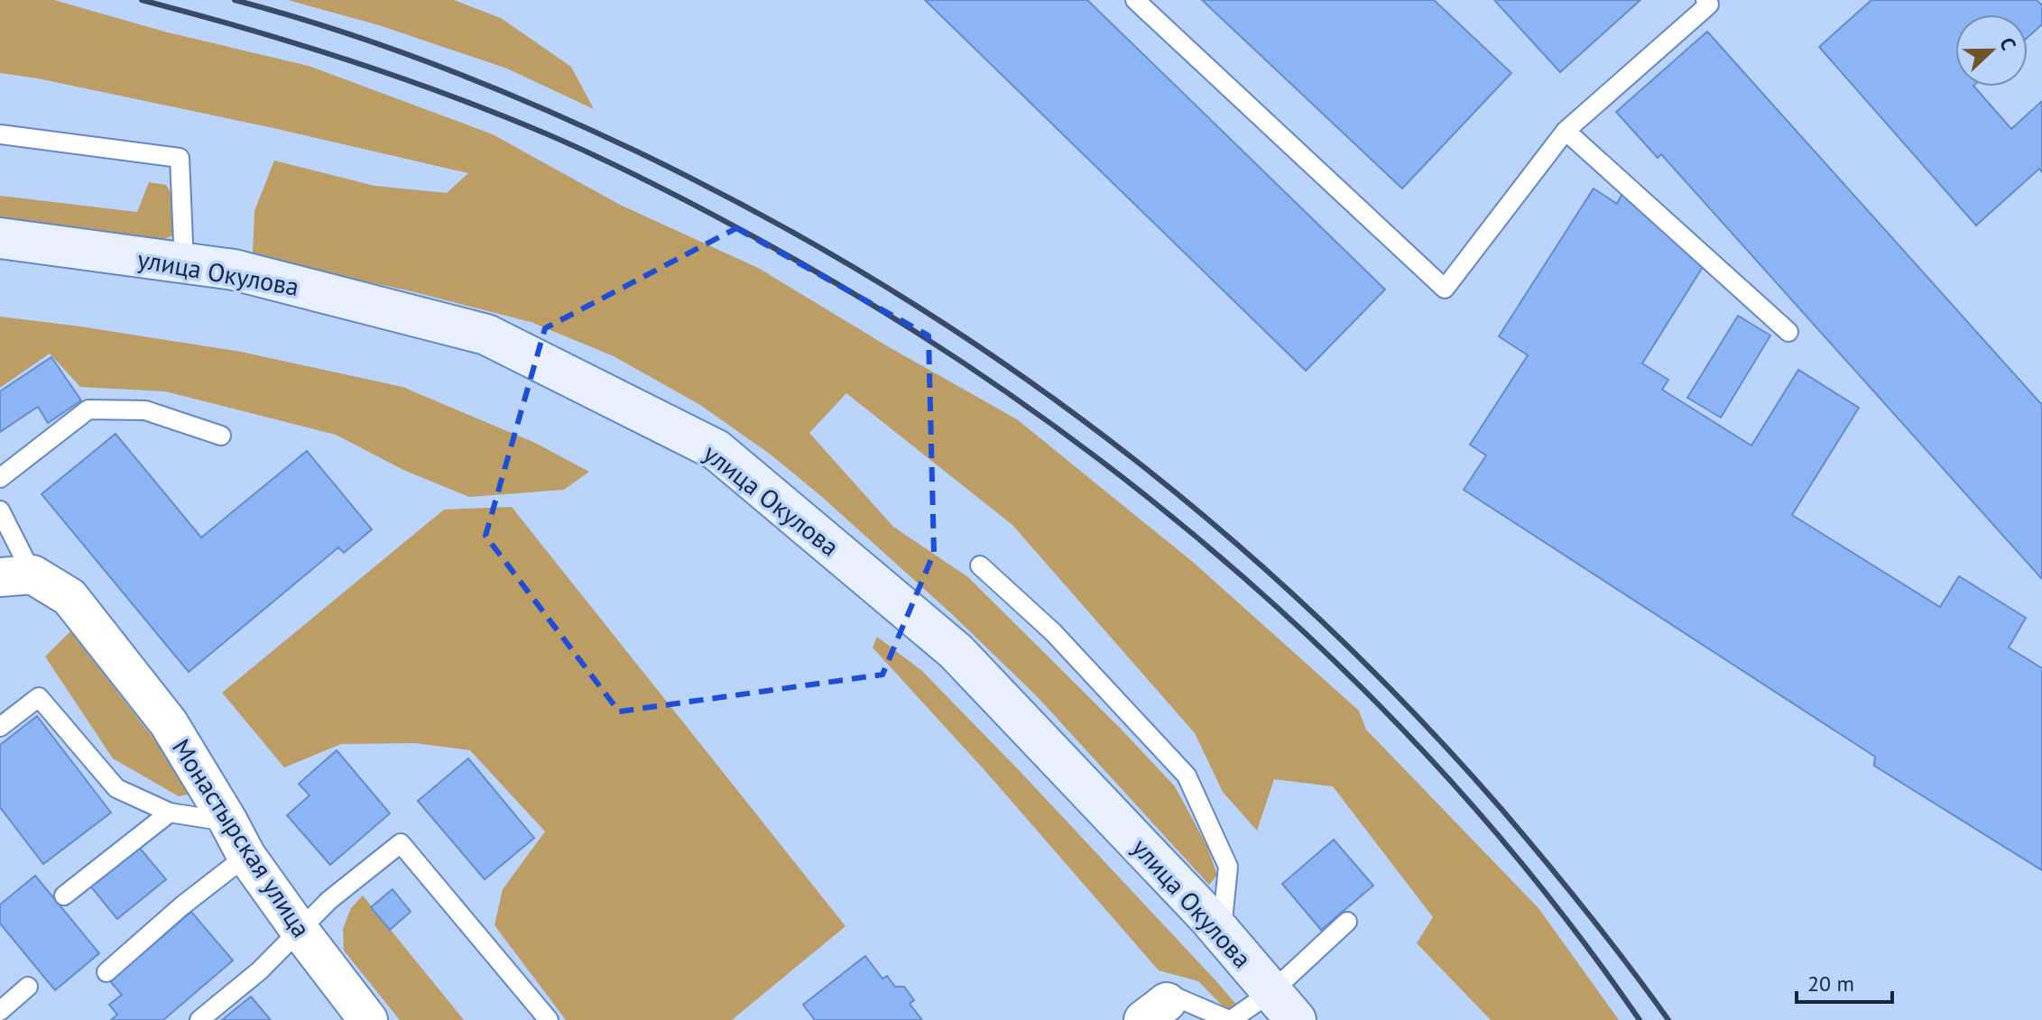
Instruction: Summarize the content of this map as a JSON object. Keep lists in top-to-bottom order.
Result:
{
  "streets": {
    "main road": ["улица Окулова"],
    "street": ["Монастырская улица"]
  },
  "scale_bar": "20 m",
  "north": "right"
}
